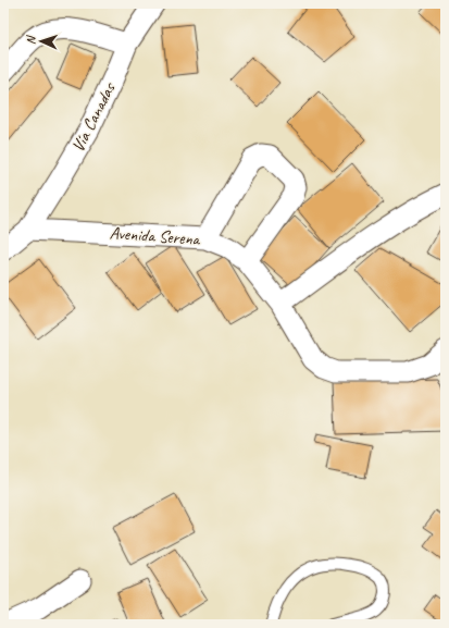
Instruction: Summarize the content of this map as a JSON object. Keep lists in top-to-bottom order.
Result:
{
  "streets": {
    "street": ["Vía Canadas", "Avenida Serena"]
  },
  "crossings": [
    ["Vía Canadas", "Avenida Serena"]
  ],
  "north": "left"
}
